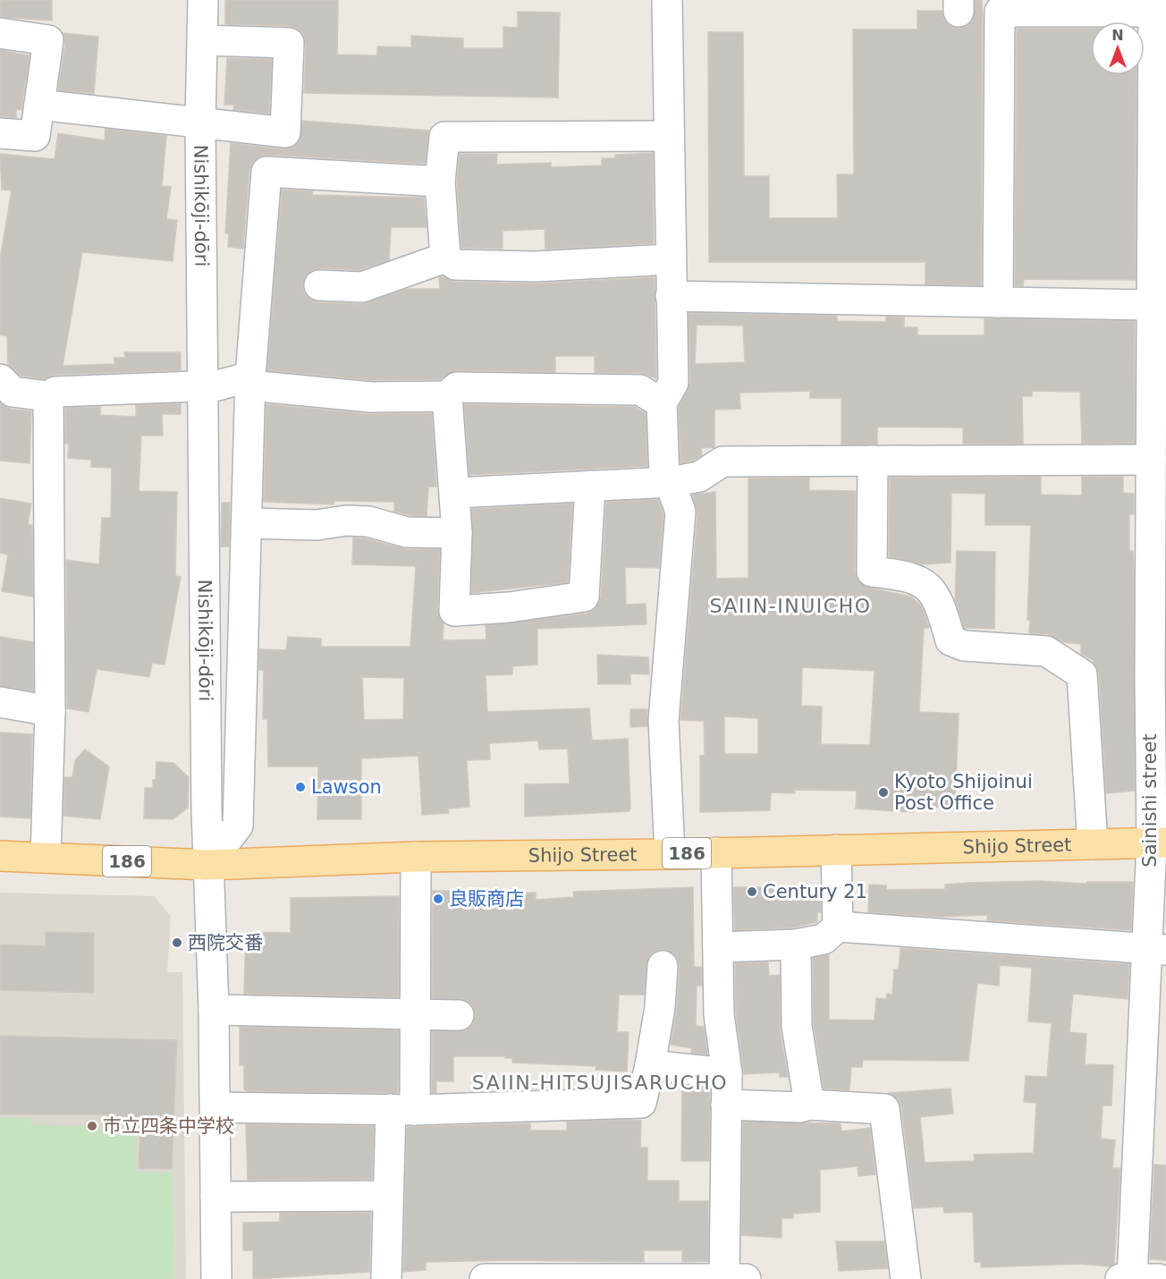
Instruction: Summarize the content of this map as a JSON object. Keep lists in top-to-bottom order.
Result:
{
  "streets": {
    "main road": ["Shijo Street", "186"],
    "street": ["Nishikōji-dōri", "Sainishi street"]
  },
  "crossings": [
    ["Nishikōji-dōri", "Shijo Street"],
    ["Sainishi street", "Shijo Street"]
  ],
  "districts": ["SAIIN-INUICHO", "SAIIN-HITSUJISARUCHO"],
  "places": [
    "Lawson",
    "Kyoto Shijoinui Post Office",
    "Century 21",
    "良販商店",
    "西院交番",
    "市立四条中学校"
  ],
  "north": "top"
}
